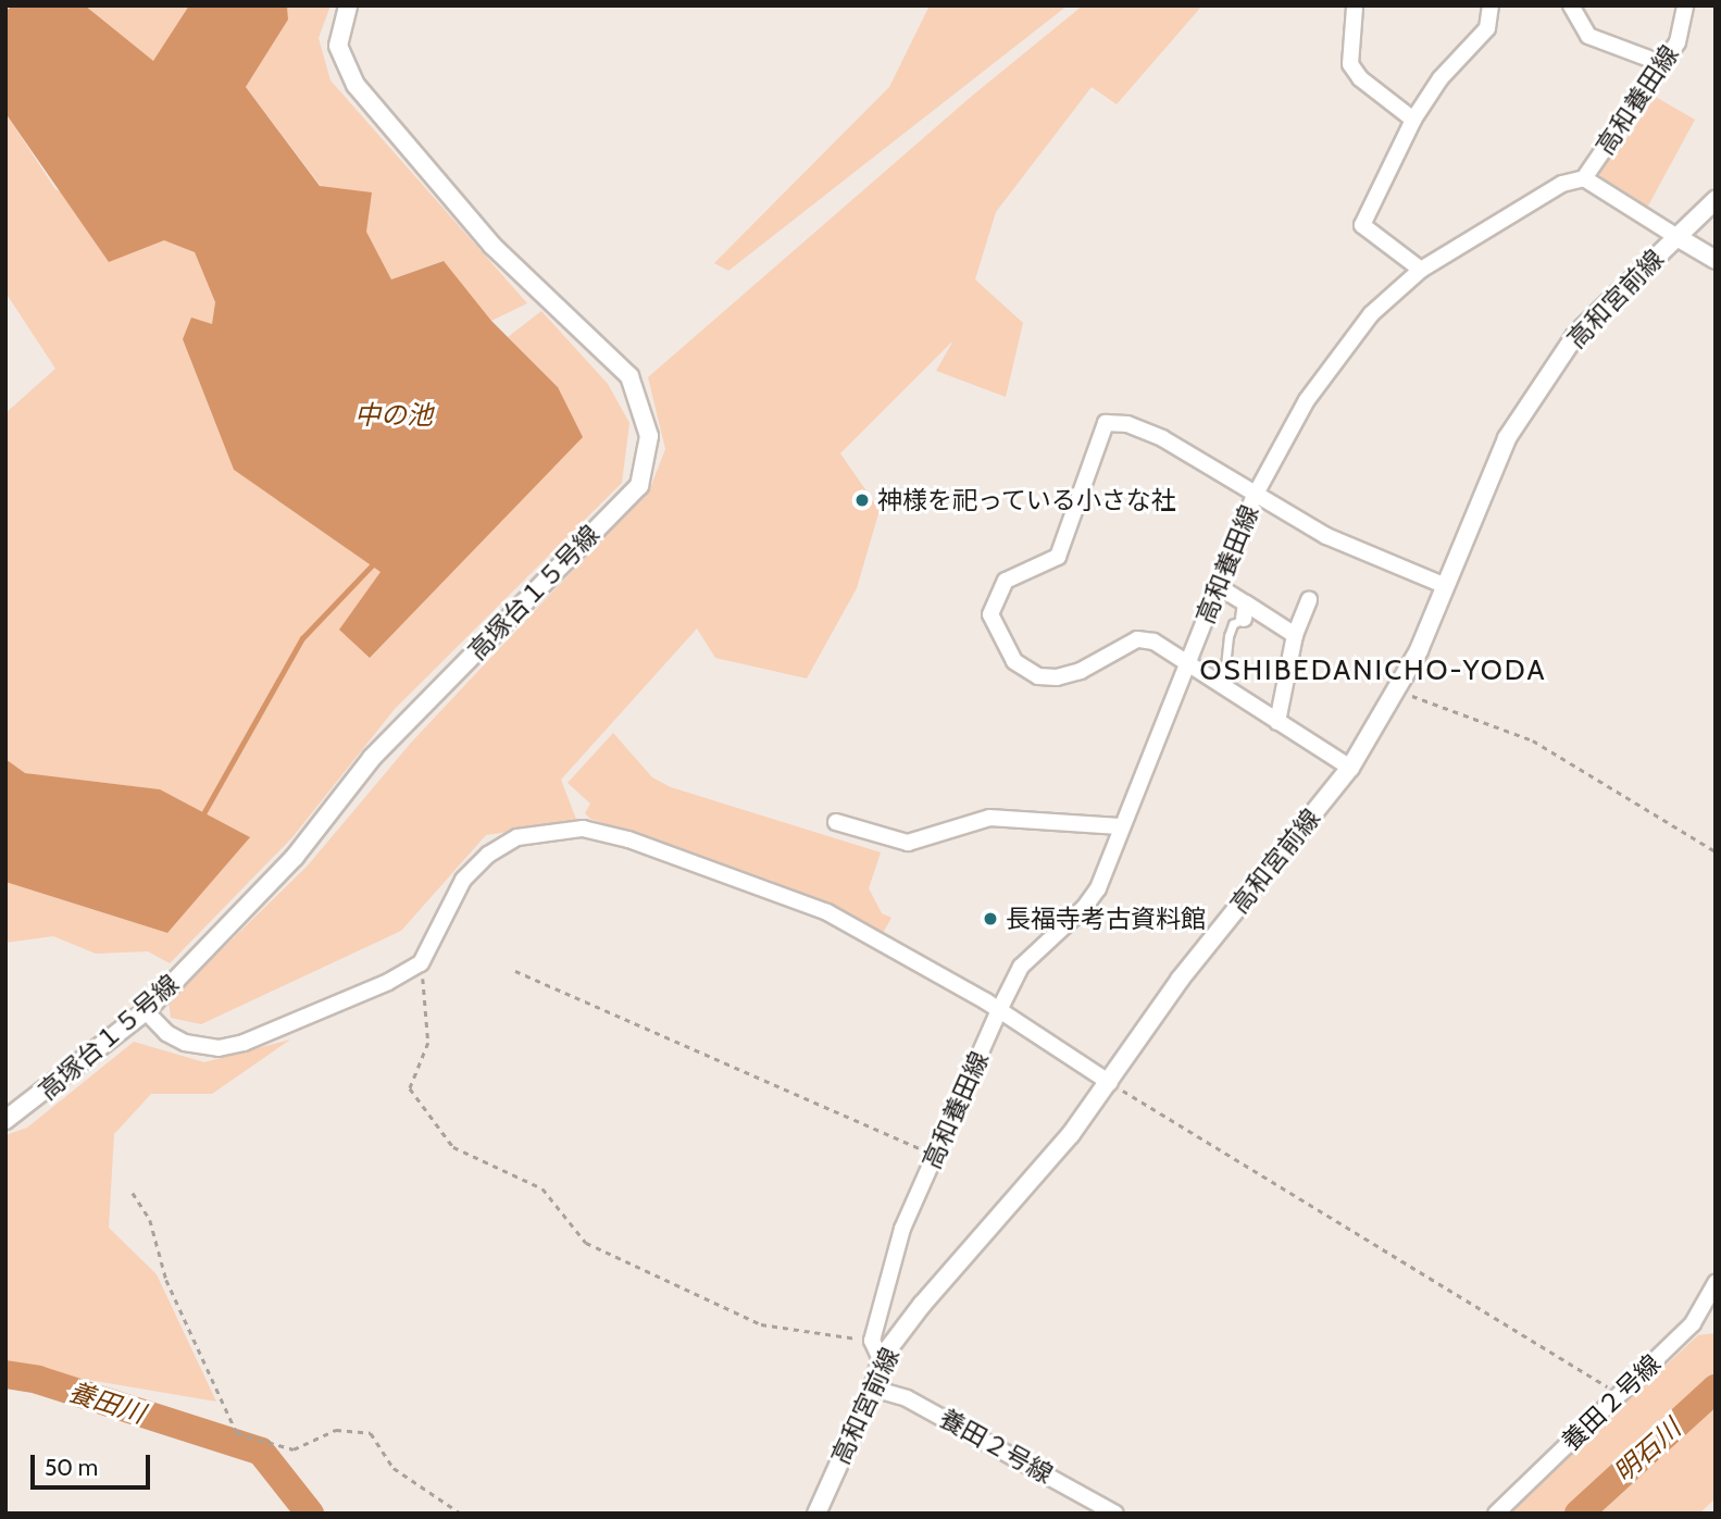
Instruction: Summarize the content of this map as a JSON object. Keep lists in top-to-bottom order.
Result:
{
  "streets": {
    "street": [
      "高和養田線",
      "高和宮前線",
      "高塚台１５号線",
      "養田２号線"
    ]
  },
  "crossings": [
    ["高和宮前線", "養田２号線"]
  ],
  "districts": ["OSHIBEDANICHO-YODA"],
  "water": ["中の池", "養田川", "明石川"],
  "places": ["神様を祀っている小さな社", "長福寺考古資料館"],
  "scale_bar": "50 m"
}
